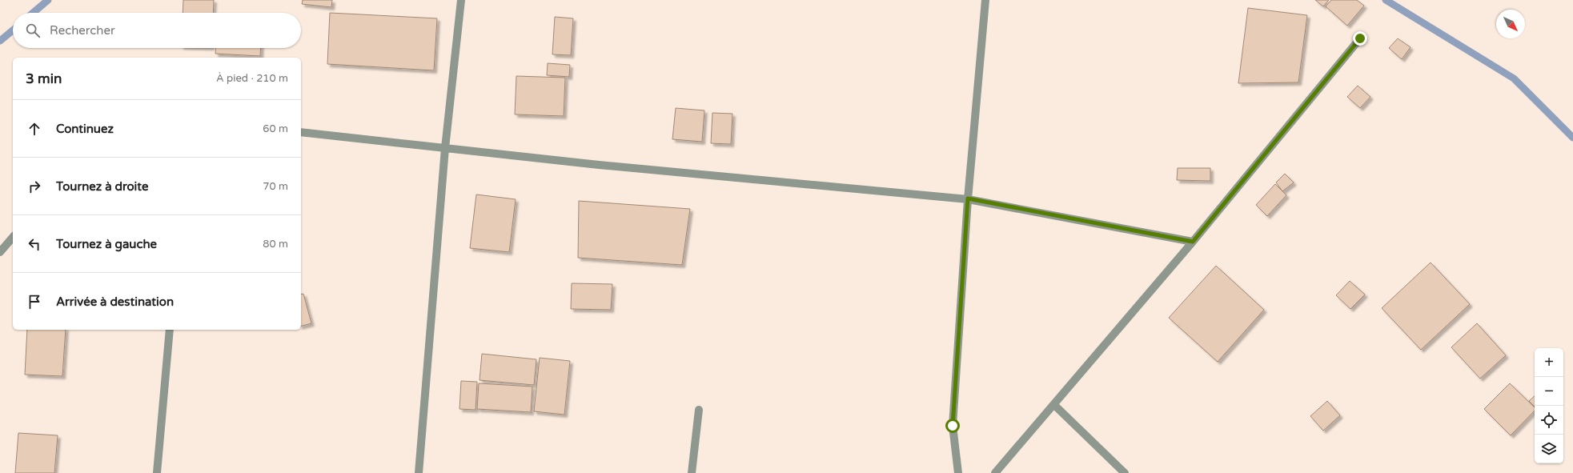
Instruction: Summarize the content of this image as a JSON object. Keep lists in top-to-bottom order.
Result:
{
  "north": "bottom right",
  "page": {
    "search": "Rechercher",
    "heading": ["3 min", "À pied · 210 m"],
    "list": [
      ["Continuez", "60 m"],
      ["Tournez à droite", "70 m"],
      ["Tournez à gauche", "80 m"],
      "Arrivée à destination"
    ],
    "map_buttons": ["+", "−"]
  }
}
